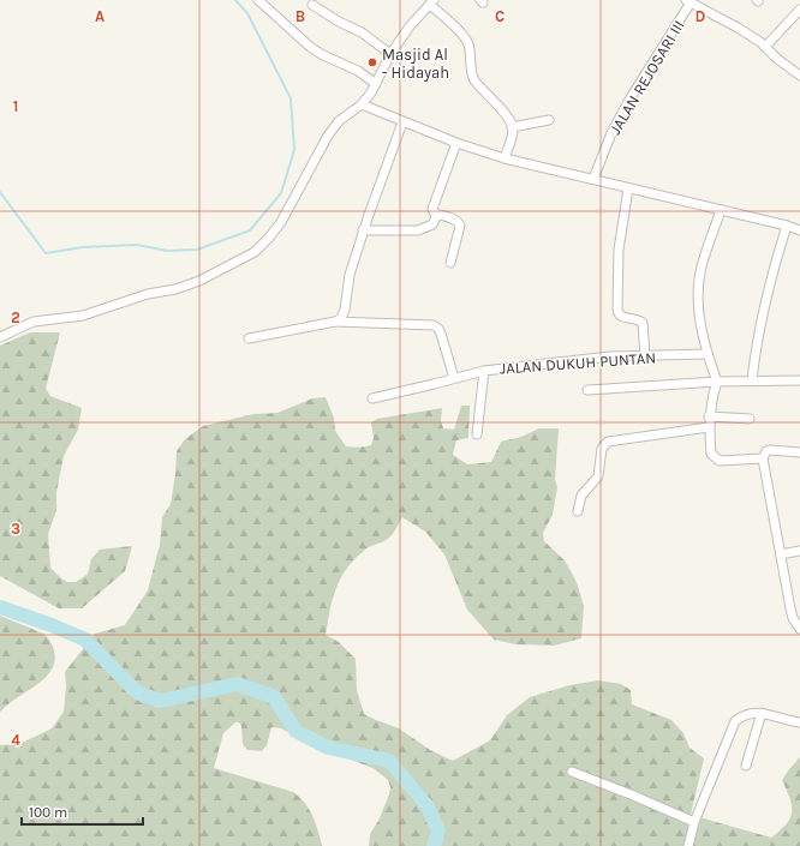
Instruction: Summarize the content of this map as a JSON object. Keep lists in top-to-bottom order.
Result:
{
  "streets": {
    "street": ["JALAN REJOSARI III", "JALAN DUKUH PUNTAN"]
  },
  "places": ["Masjid Al - Hidayah"],
  "scale_bar": "100 m",
  "grid": {
    "columns": [
      "A",
      "B",
      "C",
      "D"
    ],
    "rows": [
      "1",
      "2",
      "3",
      "4"
    ]
  }
}
